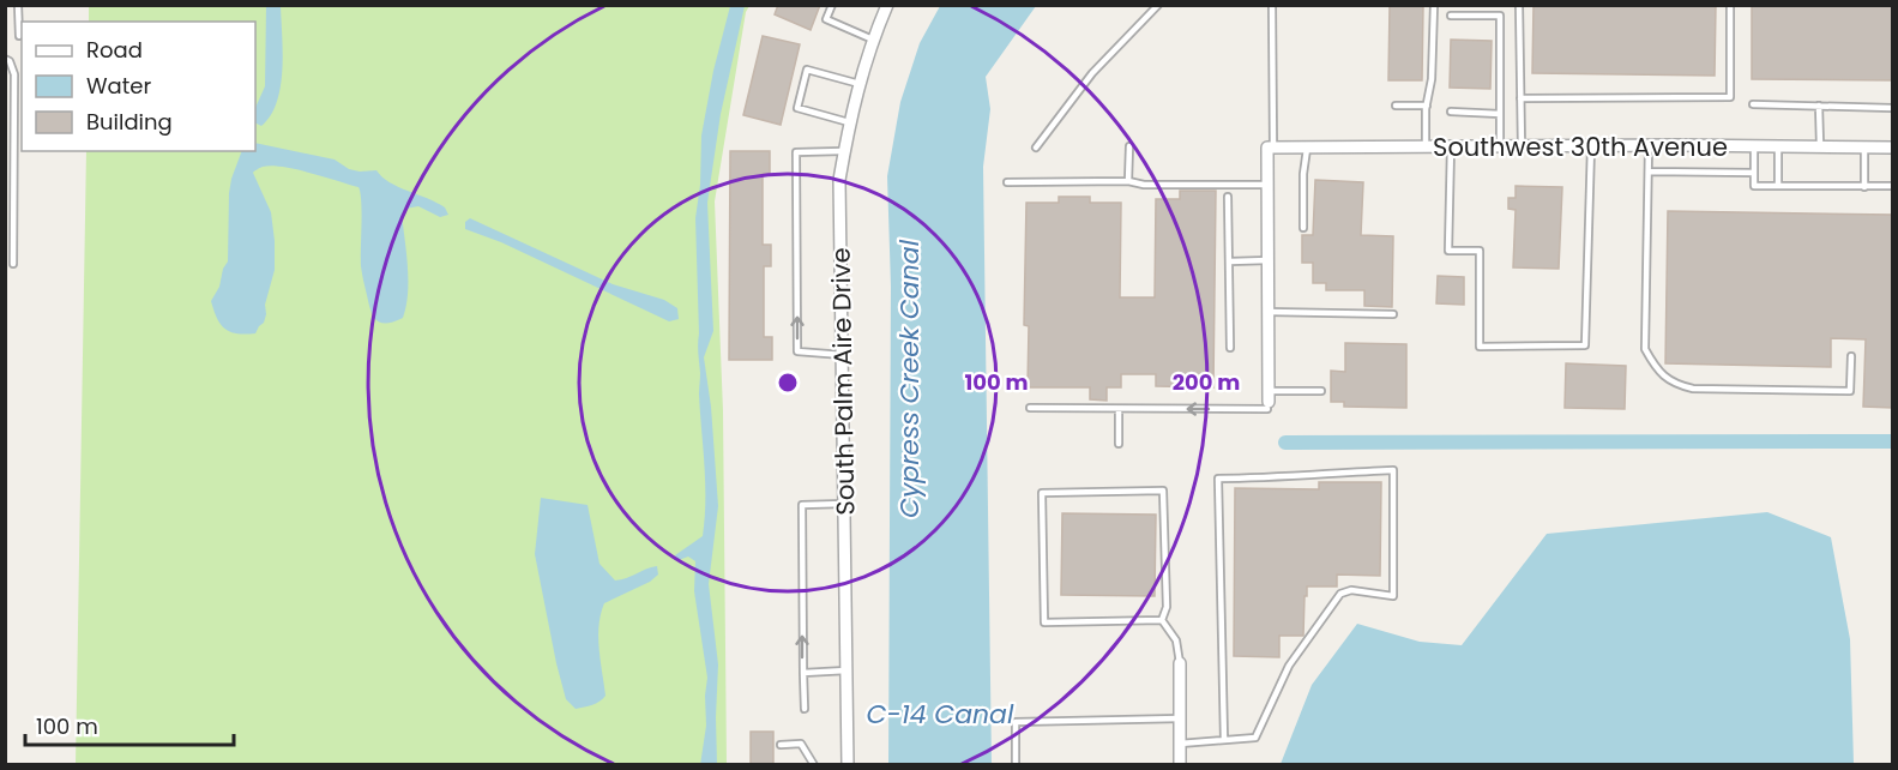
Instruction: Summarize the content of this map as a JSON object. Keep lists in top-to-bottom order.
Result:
{
  "streets": {
    "street": ["Southwest 30th Avenue", "South Palm Aire Drive"]
  },
  "water": ["Cypress Creek Canal", "C-14 Canal"],
  "legend": ["Road", "Water", "Building"],
  "scale_bar": "100 m",
  "rings": ["100 m", "200 m"]
}
